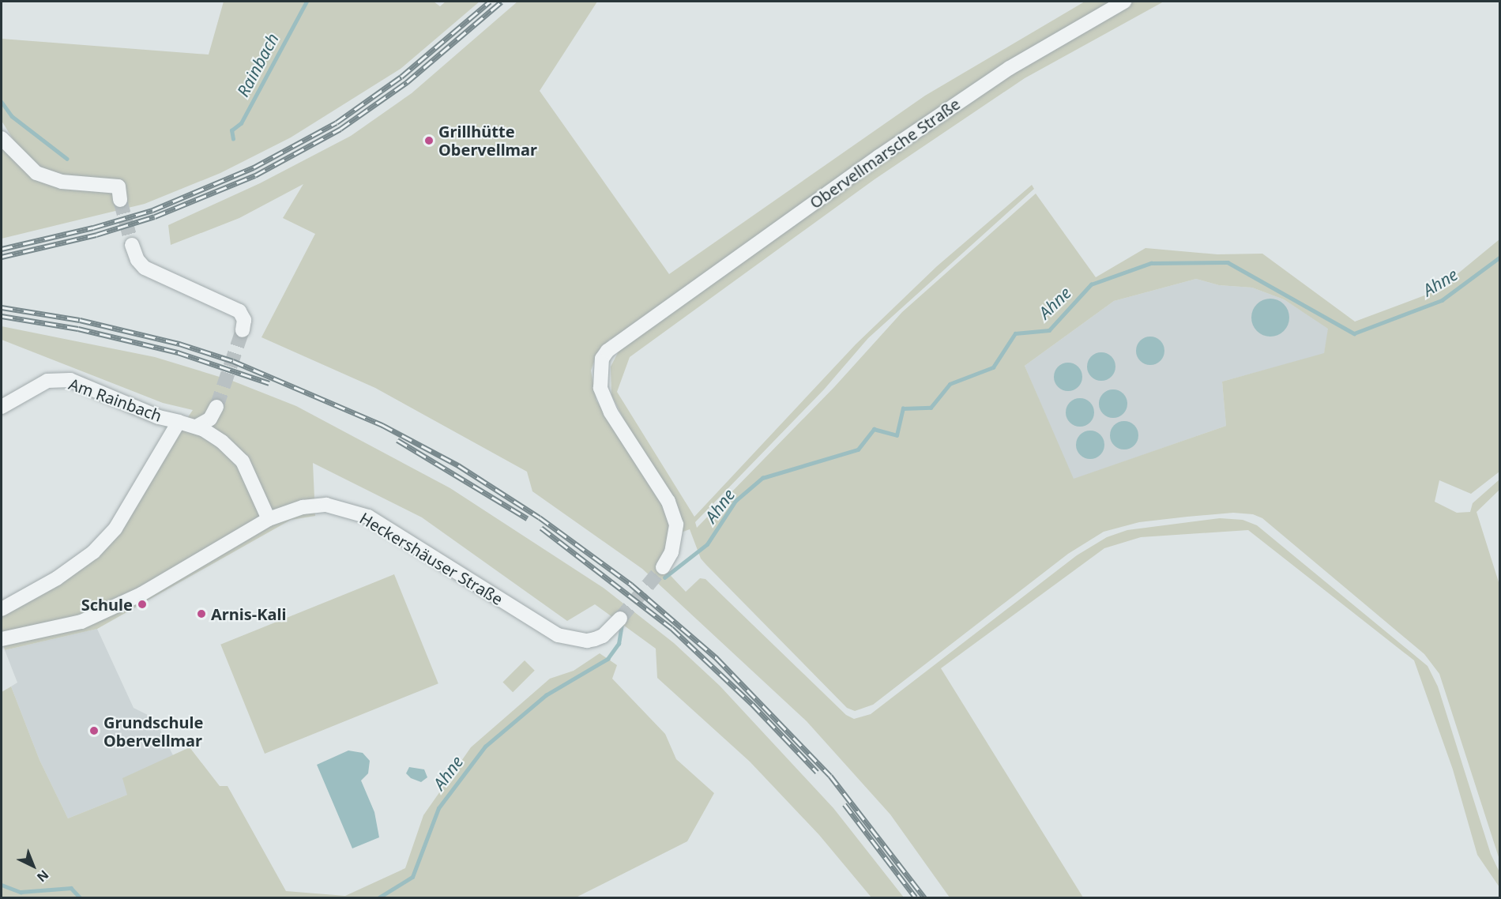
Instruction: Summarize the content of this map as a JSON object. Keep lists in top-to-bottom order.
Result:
{
  "streets": {
    "street": ["Obervellmarsche Straße", "Am Rainbach", "Heckershäuser Straße"]
  },
  "water": ["Rainbach", "Ahne"],
  "places": [
    "Grillhütte Obervellmar",
    "Schule",
    "Arnis-Kali",
    "Grundschule Obervellmar"
  ],
  "north": "bottom right"
}
